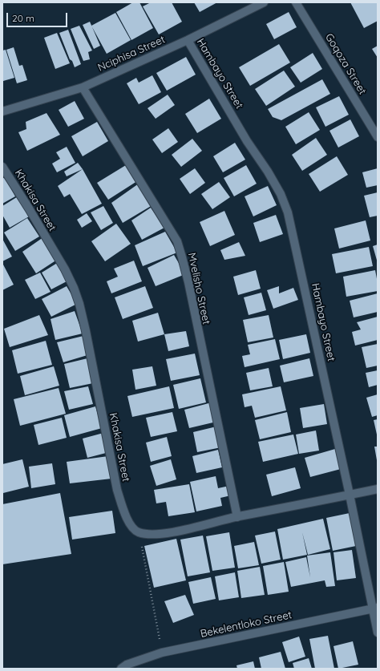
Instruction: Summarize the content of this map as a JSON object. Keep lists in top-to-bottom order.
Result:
{
  "streets": {
    "street": [
      "Nciphisa Street",
      "Goqoza Street",
      "Hambayo Street",
      "Khakisa Street",
      "Mvelisho Street",
      "Bekelentloko Street"
    ]
  },
  "crossings": [
    ["Nciphisa Street", "Hambayo Street"],
    ["Nciphisa Street", "Mvelisho Street"],
    ["Hambayo Street", "Bekelentloko Street"]
  ],
  "scale_bar": "20 m"
}
